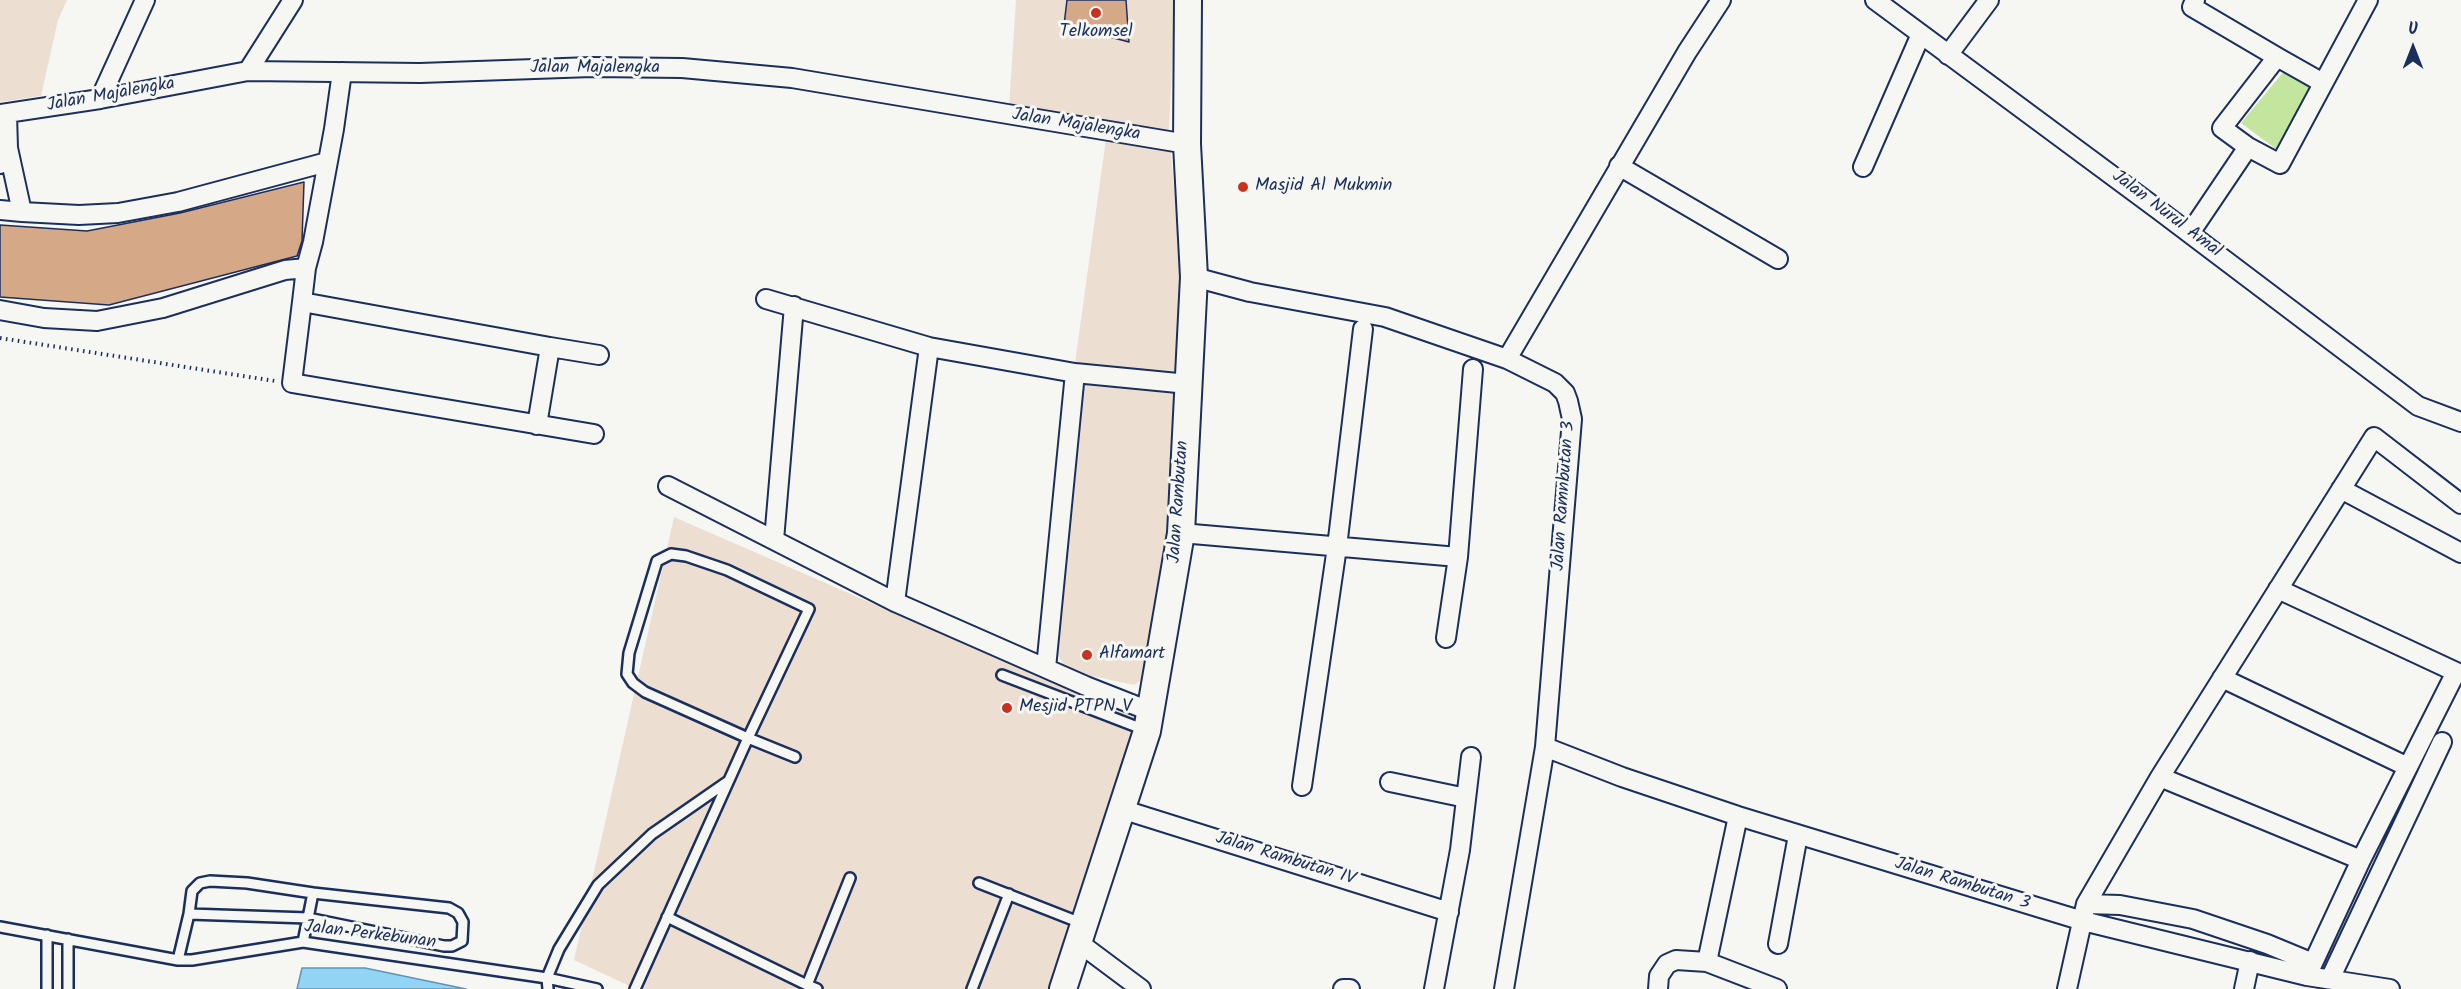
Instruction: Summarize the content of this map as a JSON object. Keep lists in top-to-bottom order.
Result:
{
  "streets": {
    "main road": ["Jalan Rambutan"],
    "street": [
      "Jalan Majalengka",
      "Jalan Nurul Amal",
      "Jalan Ramnbutan 3",
      "Jalan Rambutan IV",
      "Jalan Rambutan 3"
    ],
    "lane": ["Jalan Perkebunan"]
  },
  "crossings": [
    ["Jalan Majalengka", "Jalan Rambutan"],
    ["Jalan Ramnbutan 3", "Jalan Rambutan"],
    ["Jalan Ramnbutan 3", "Jalan Rambutan 3"],
    ["Jalan Rambutan", "Jalan Rambutan IV"]
  ],
  "places": [
    "Telkomsel",
    "Masjid Al Mukmin",
    "Alfamart",
    "Mesjid PTPN V"
  ],
  "north": "top"
}
